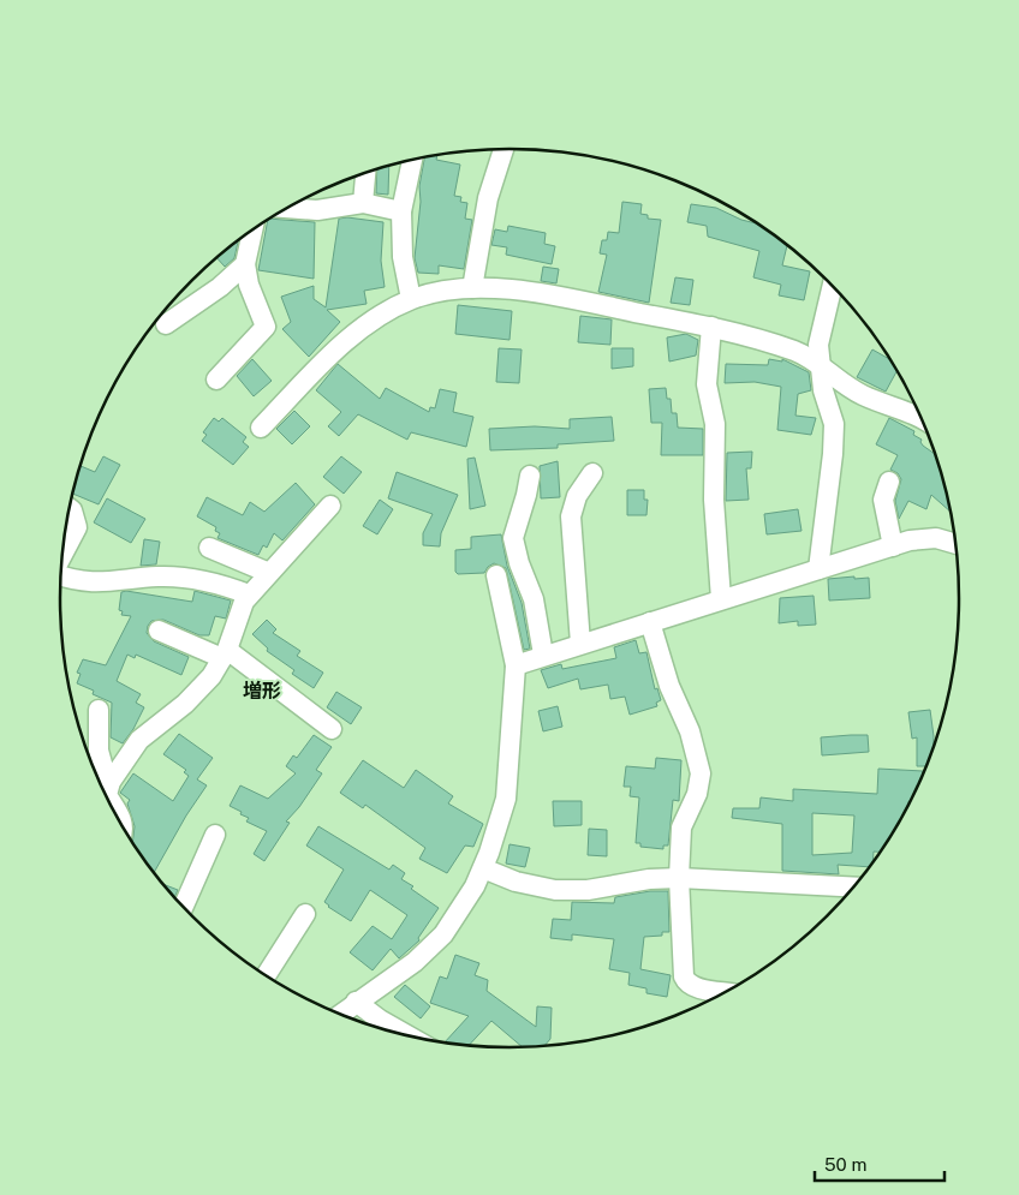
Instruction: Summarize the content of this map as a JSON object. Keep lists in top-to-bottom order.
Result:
{
  "districts": ["増形"],
  "scale_bar": "50 m"
}
